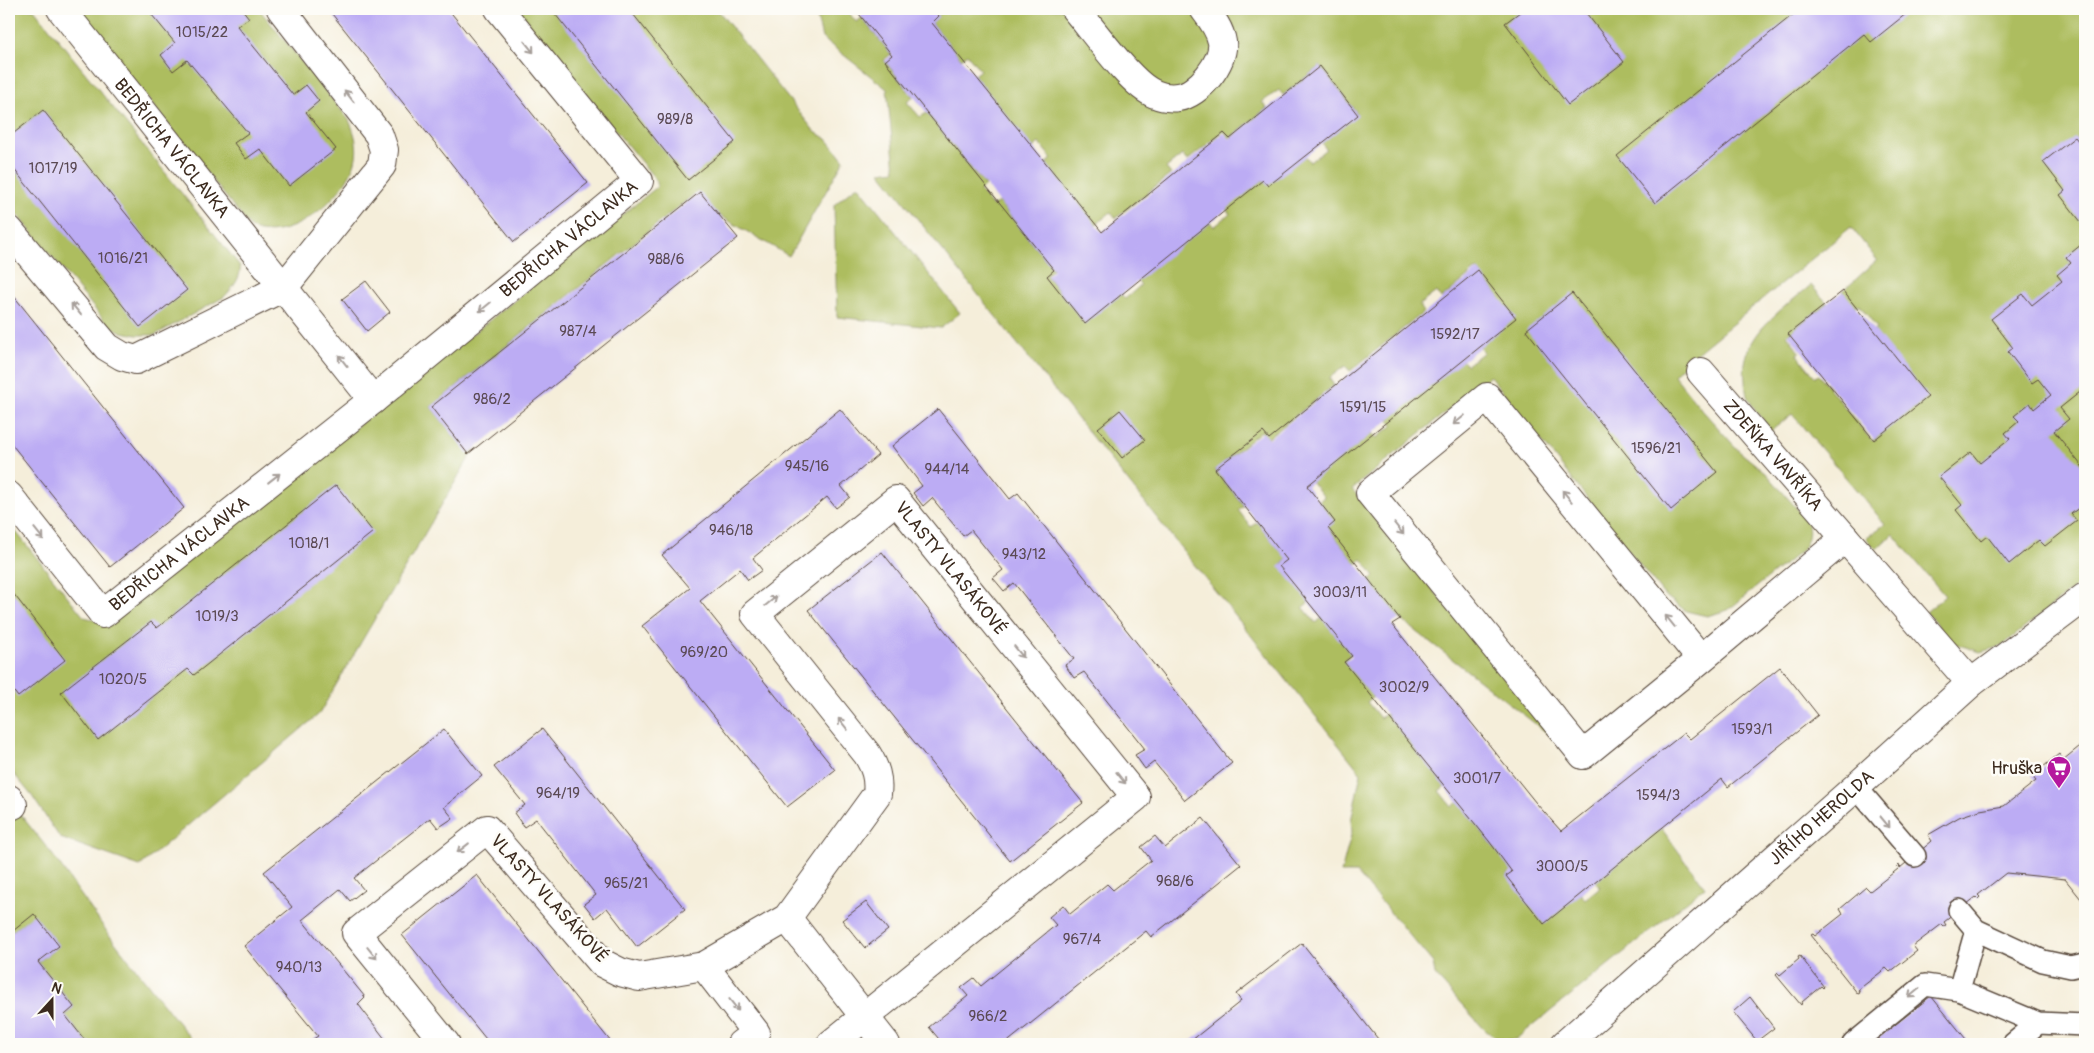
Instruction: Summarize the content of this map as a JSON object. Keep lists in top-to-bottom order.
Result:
{
  "streets": {
    "street": [
      "BEDŘICHA VÁCLAVKA",
      "ZDEŇKA VAVŘÍKA",
      "VLASTY VLASÁKOVÉ",
      "JIŘÍHO HEROLDA"
    ]
  },
  "crossings": [
    ["ZDEŇKA VAVŘÍKA", "JIŘÍHO HEROLDA"]
  ],
  "places": {
    "supermarket": ["Hruška"]
  },
  "house_numbers": [
    "1015/22",
    "989/8",
    "1017/19",
    "1016/21",
    "988/6",
    "987/4",
    "1592/17",
    "986/2",
    "1591/15",
    "1596/21",
    "945/16",
    "944/14",
    "946/18",
    "1018/1",
    "943/12",
    "3003/11",
    "1019/3",
    "969/20",
    "1020/5",
    "3002/9",
    "1593/1",
    "3001/7",
    "964/19",
    "1594/3",
    "3000/5",
    "968/6",
    "965/21",
    "967/4",
    "940/13",
    "966/2"
  ],
  "north": "top"
}
